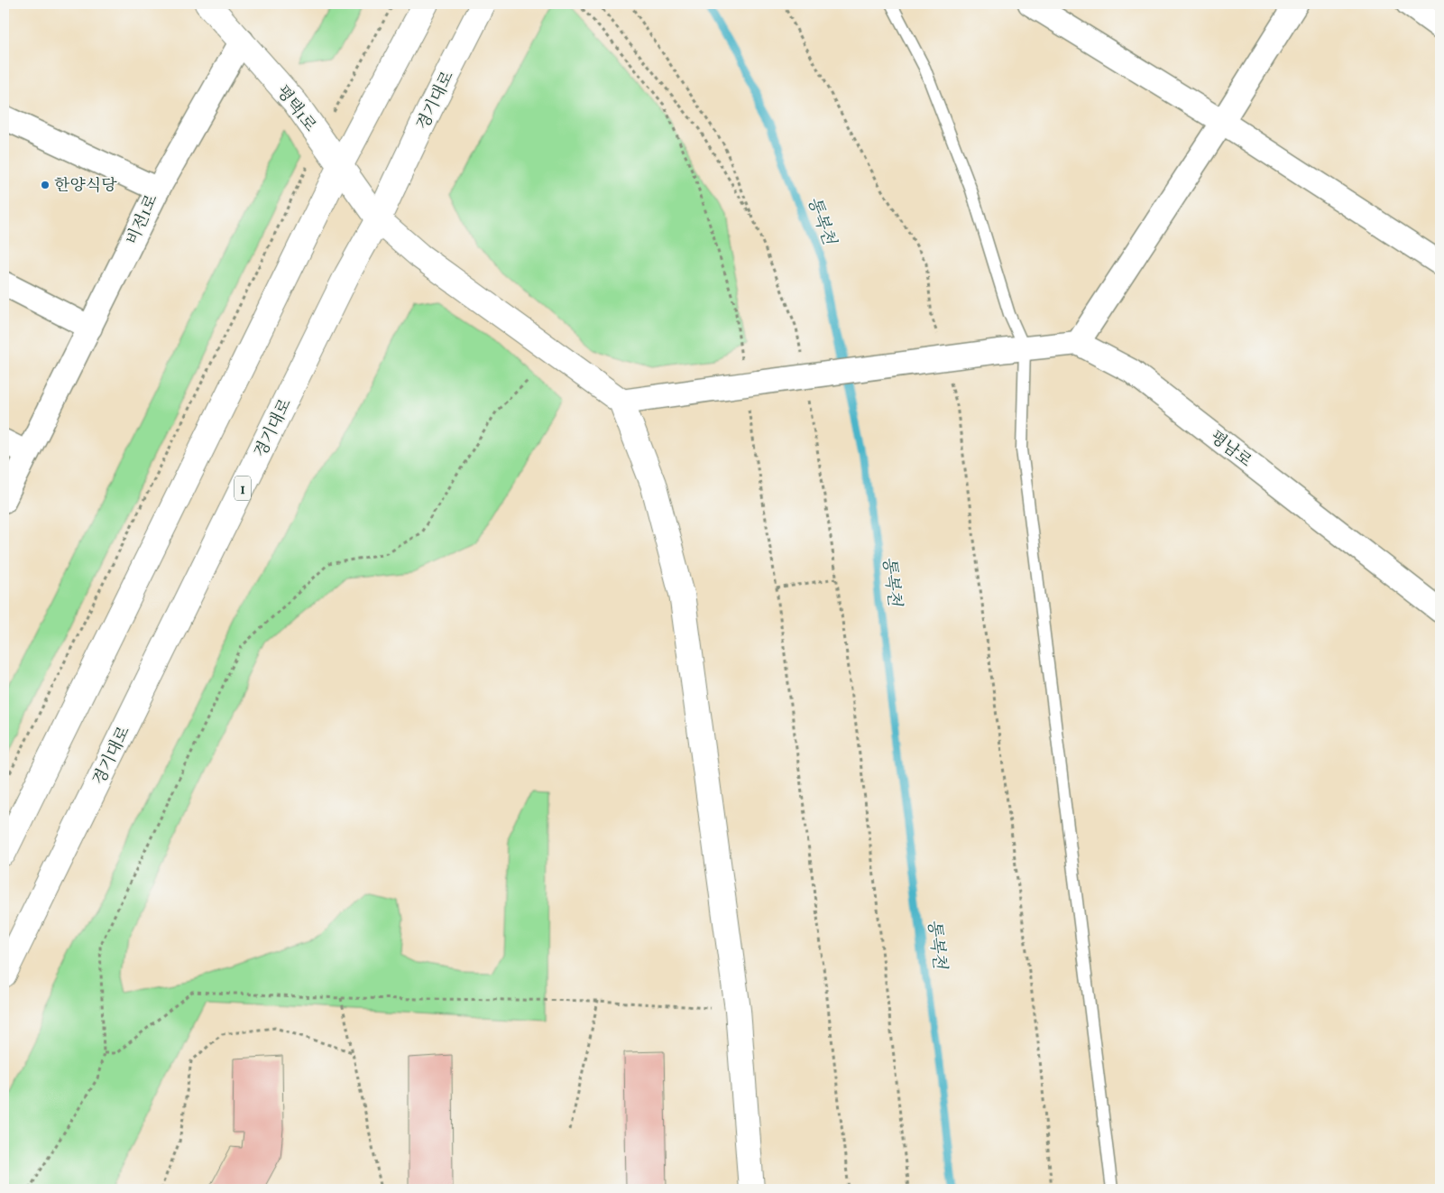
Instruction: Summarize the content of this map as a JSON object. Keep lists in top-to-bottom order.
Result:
{
  "streets": {
    "main road": ["경기대로", "평택1로", "1"],
    "street": ["비전1로", "평남로"]
  },
  "crossings": [
    ["경기대로", "평택1로"]
  ],
  "water": ["통복천"],
  "places": ["한양식당"]
}
